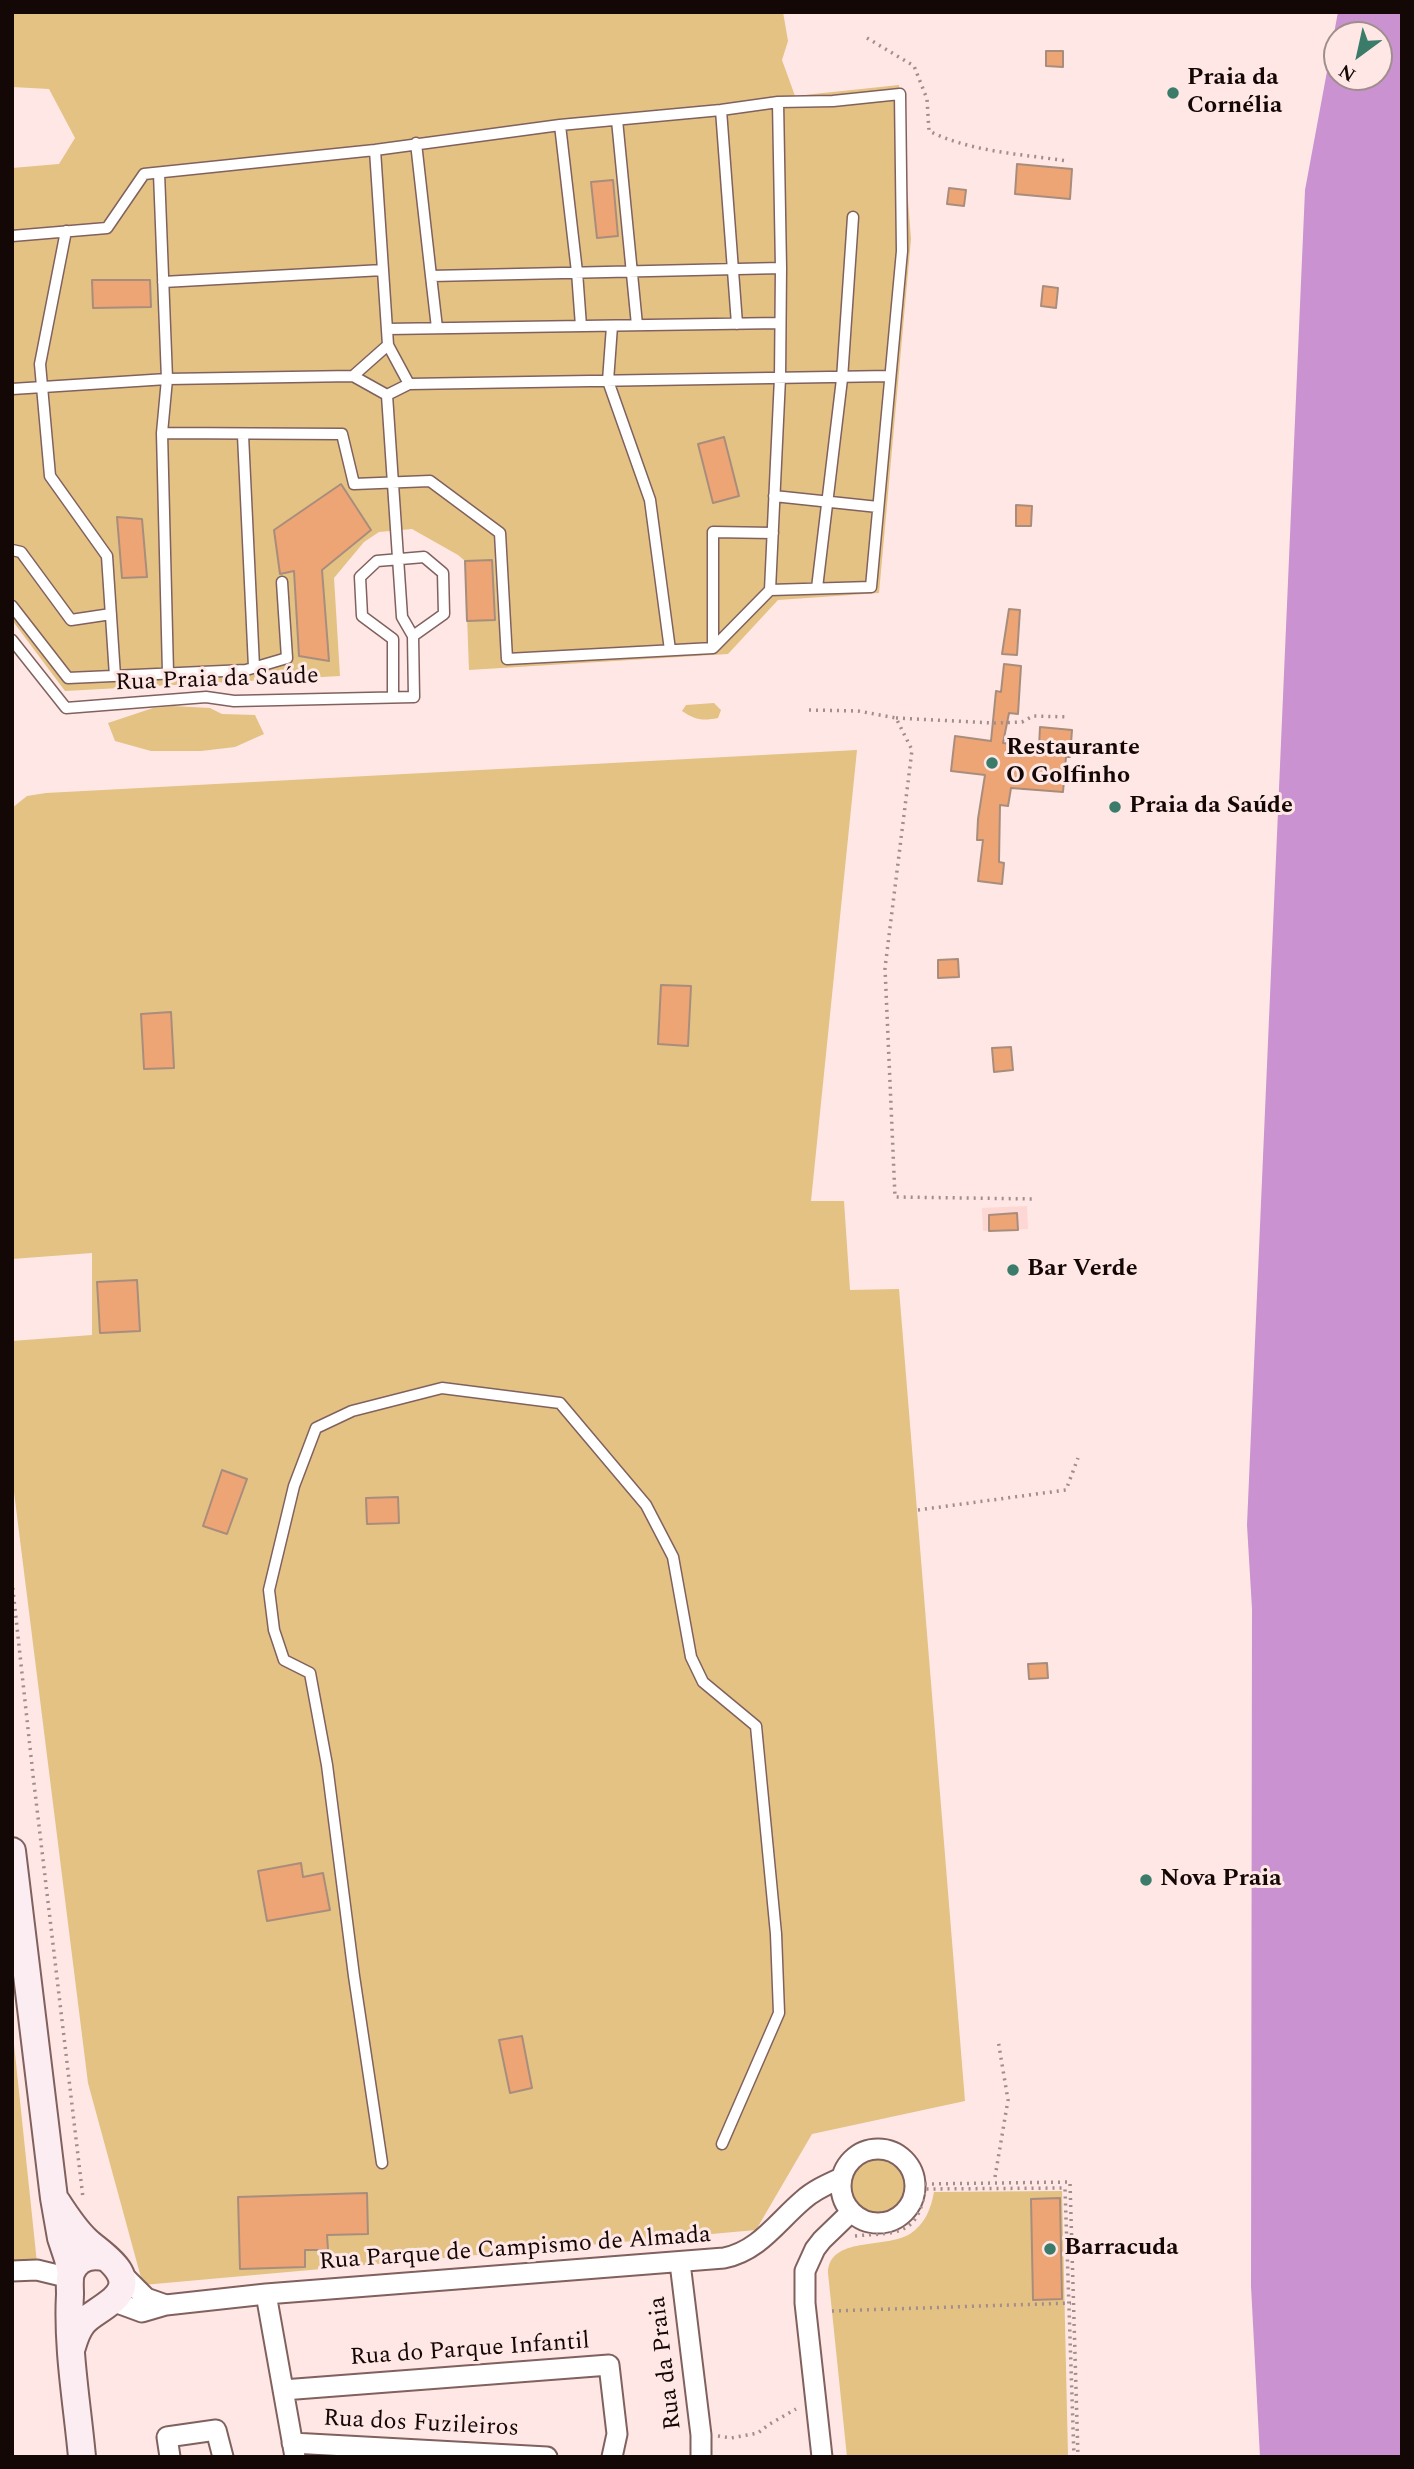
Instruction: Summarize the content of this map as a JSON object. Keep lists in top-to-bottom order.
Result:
{
  "streets": {
    "street": [
      "Rua Parque de Campismo de Almada",
      "Rua do Parque Infantil",
      "Rua da Praia",
      "Rua dos Fuzileiros"
    ],
    "lane": ["Rua Praia da Saúde"]
  },
  "crossings": [
    ["Rua Parque de Campismo de Almada", "Rua da Praia"]
  ],
  "places": [
    "Praia da Cornélia",
    "Restaurante O Golfinho",
    "Praia da Saúde",
    "Bar Verde",
    "Nova Praia",
    "Barracuda"
  ],
  "north": "bottom left"
}
